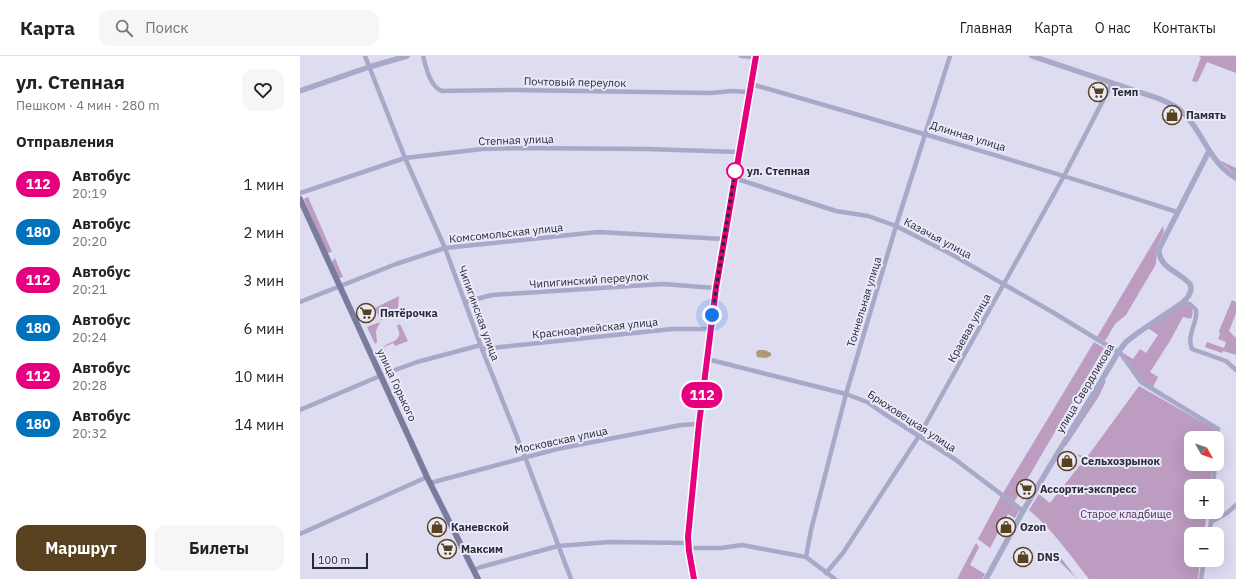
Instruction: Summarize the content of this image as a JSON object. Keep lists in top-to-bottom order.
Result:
{
  "streets": {
    "main road": ["улица Горького"],
    "street": [
      "Почтовый переулок",
      "Длинная улица",
      "Степная улица",
      "Комсомольская улица",
      "Казачья улица",
      "Чипигинский переулок",
      "Тоннельная улица",
      "Чипигинская улица",
      "Красноармейская улица",
      "Краевая улица",
      "улица Свердликова",
      "Брюховецкая улица",
      "Московская улица"
    ]
  },
  "crossings": [
    ["Длинная улица", "Тоннельная улица"],
    ["Длинная улица", "Краевая улица"],
    ["Степная улица", "Чипигинская улица"],
    ["Комсомольская улица", "Чипигинская улица"],
    ["Комсомольская улица", "улица Горького"],
    ["Казачья улица", "Тоннельная улица"],
    ["Казачья улица", "Краевая улица"],
    ["Казачья улица", "улица Свердликова"],
    ["Чипигинский переулок", "Чипигинская улица"],
    ["Тоннельная улица", "Брюховецкая улица"],
    ["Чипигинская улица", "Красноармейская улица"],
    ["Чипигинская улица", "Московская улица"],
    ["Красноармейская улица", "улица Горького"],
    ["Краевая улица", "Брюховецкая улица"],
    ["улица Горького", "Московская улица"],
    ["улица Свердликова", "Брюховецкая улица"]
  ],
  "parks": ["Старое кладбище"],
  "places": {
    "supermarket": [
      "Темп",
      "Пятёрочка",
      "Ассорти-экспресс",
      "Максим"
    ],
    "shop": [
      "Память",
      "Сельхозрынок",
      "Каневской",
      "Ozon",
      "DNS"
    ],
    "other": ["ул. Степная"]
  },
  "lines": ["bus line 112"],
  "scale_bar": "100 m",
  "north": "bottom right",
  "page": {
    "header": "Карта",
    "search": "Поиск",
    "nav": [
      "Главная",
      "Карта",
      "О нас",
      "Контакты"
    ],
    "heading": [
      ["ул. Степная", "Пешком · 4 мин · 280 m"],
      "Отправления"
    ],
    "on_map": "112",
    "list": [
      {
        "mark": "112",
        "name": "Автобус",
        "note": "20:19",
        "value": "1 мин"
      },
      {
        "mark": "180",
        "name": "Автобус",
        "note": "20:20",
        "value": "2 мин"
      },
      {
        "mark": "112",
        "name": "Автобус",
        "note": "20:21",
        "value": "3 мин"
      },
      {
        "mark": "180",
        "name": "Автобус",
        "note": "20:24",
        "value": "6 мин"
      },
      {
        "mark": "112",
        "name": "Автобус",
        "note": "20:28",
        "value": "10 мин"
      },
      {
        "mark": "180",
        "name": "Автобус",
        "note": "20:32",
        "value": "14 мин"
      }
    ],
    "map_buttons": ["+", "−"],
    "buttons": ["Маршрут", "Билеты"],
    "scale": "100 m"
  }
}
